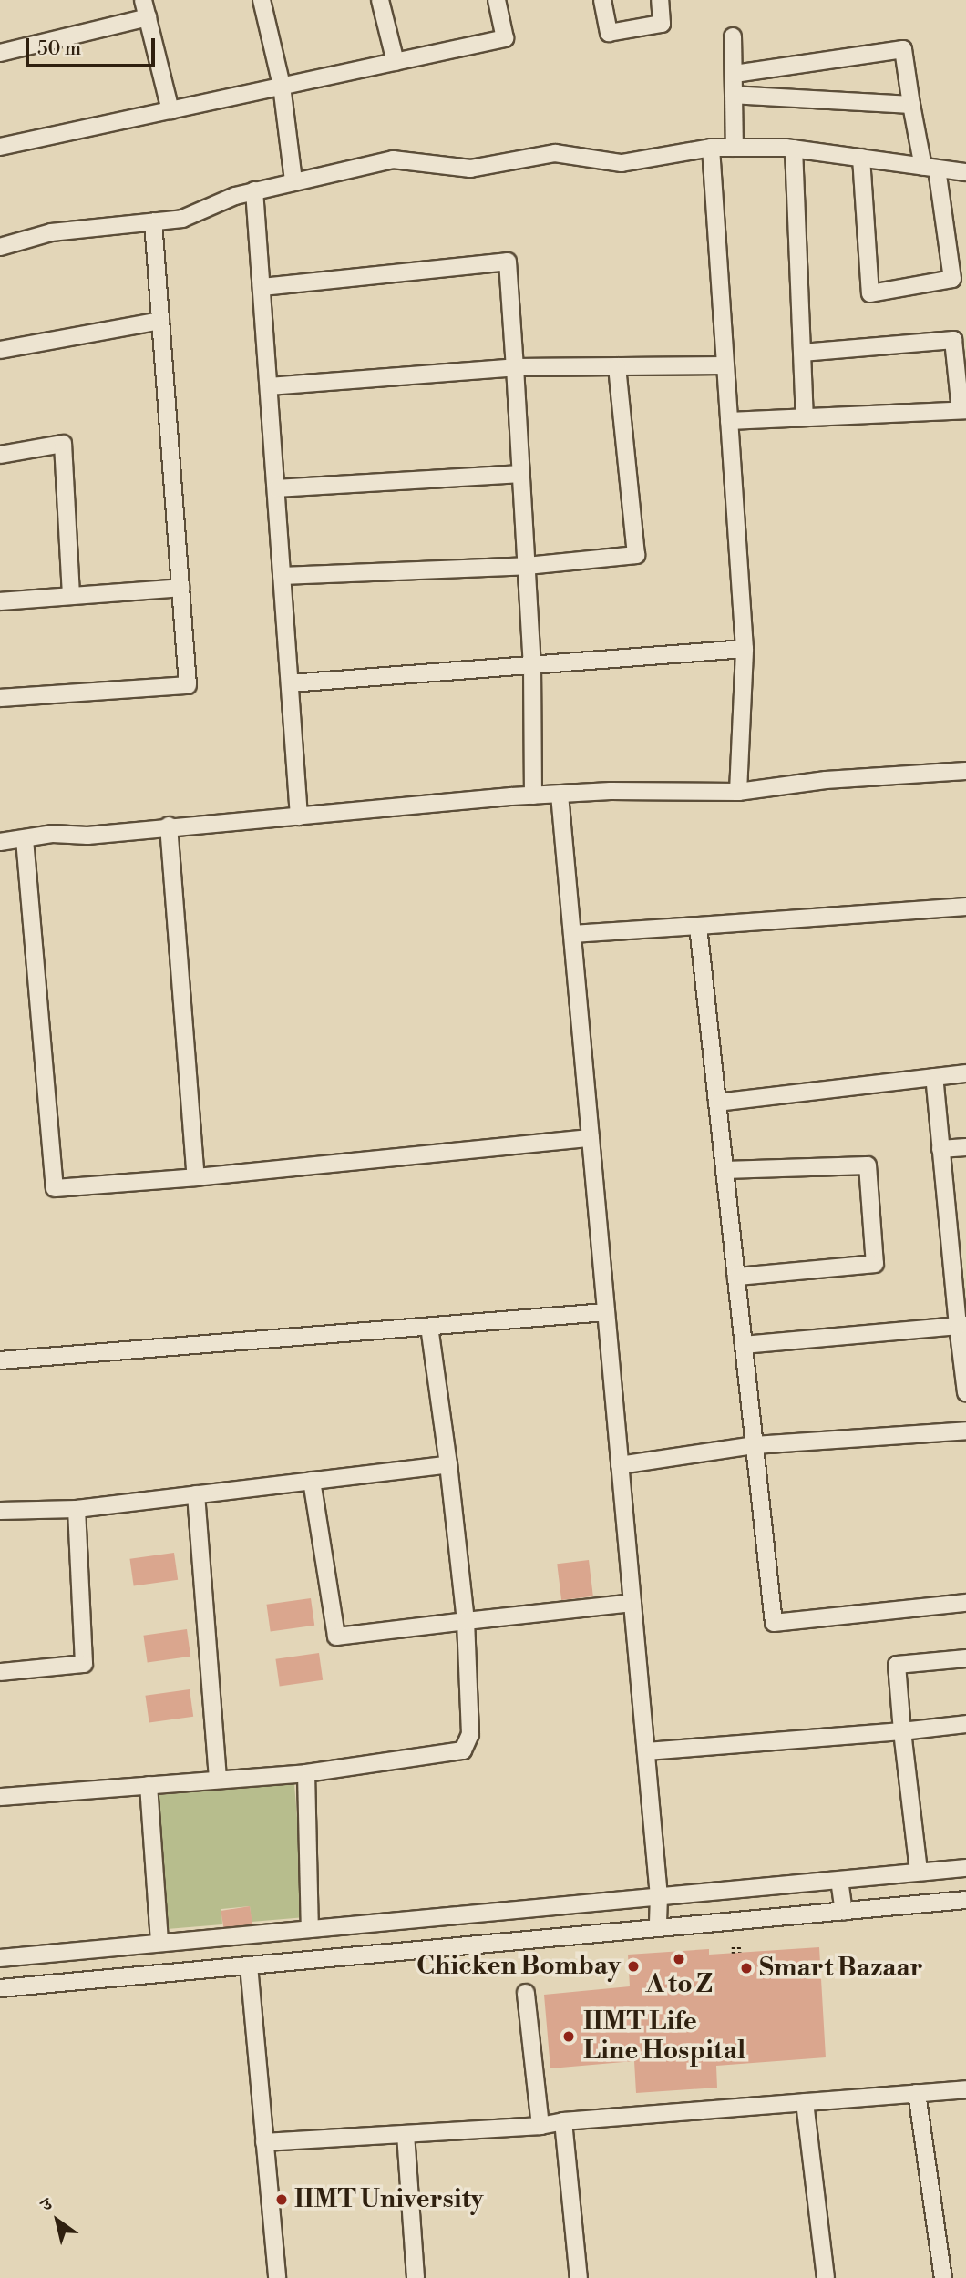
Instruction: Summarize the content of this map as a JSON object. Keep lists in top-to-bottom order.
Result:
{
  "places": [
    "A to Z",
    "Chicken Bombay",
    "Smart Bazaar",
    "IIMT Life Line Hospital",
    "IIMT University"
  ],
  "scale_bar": "50 m",
  "north": "top left"
}
